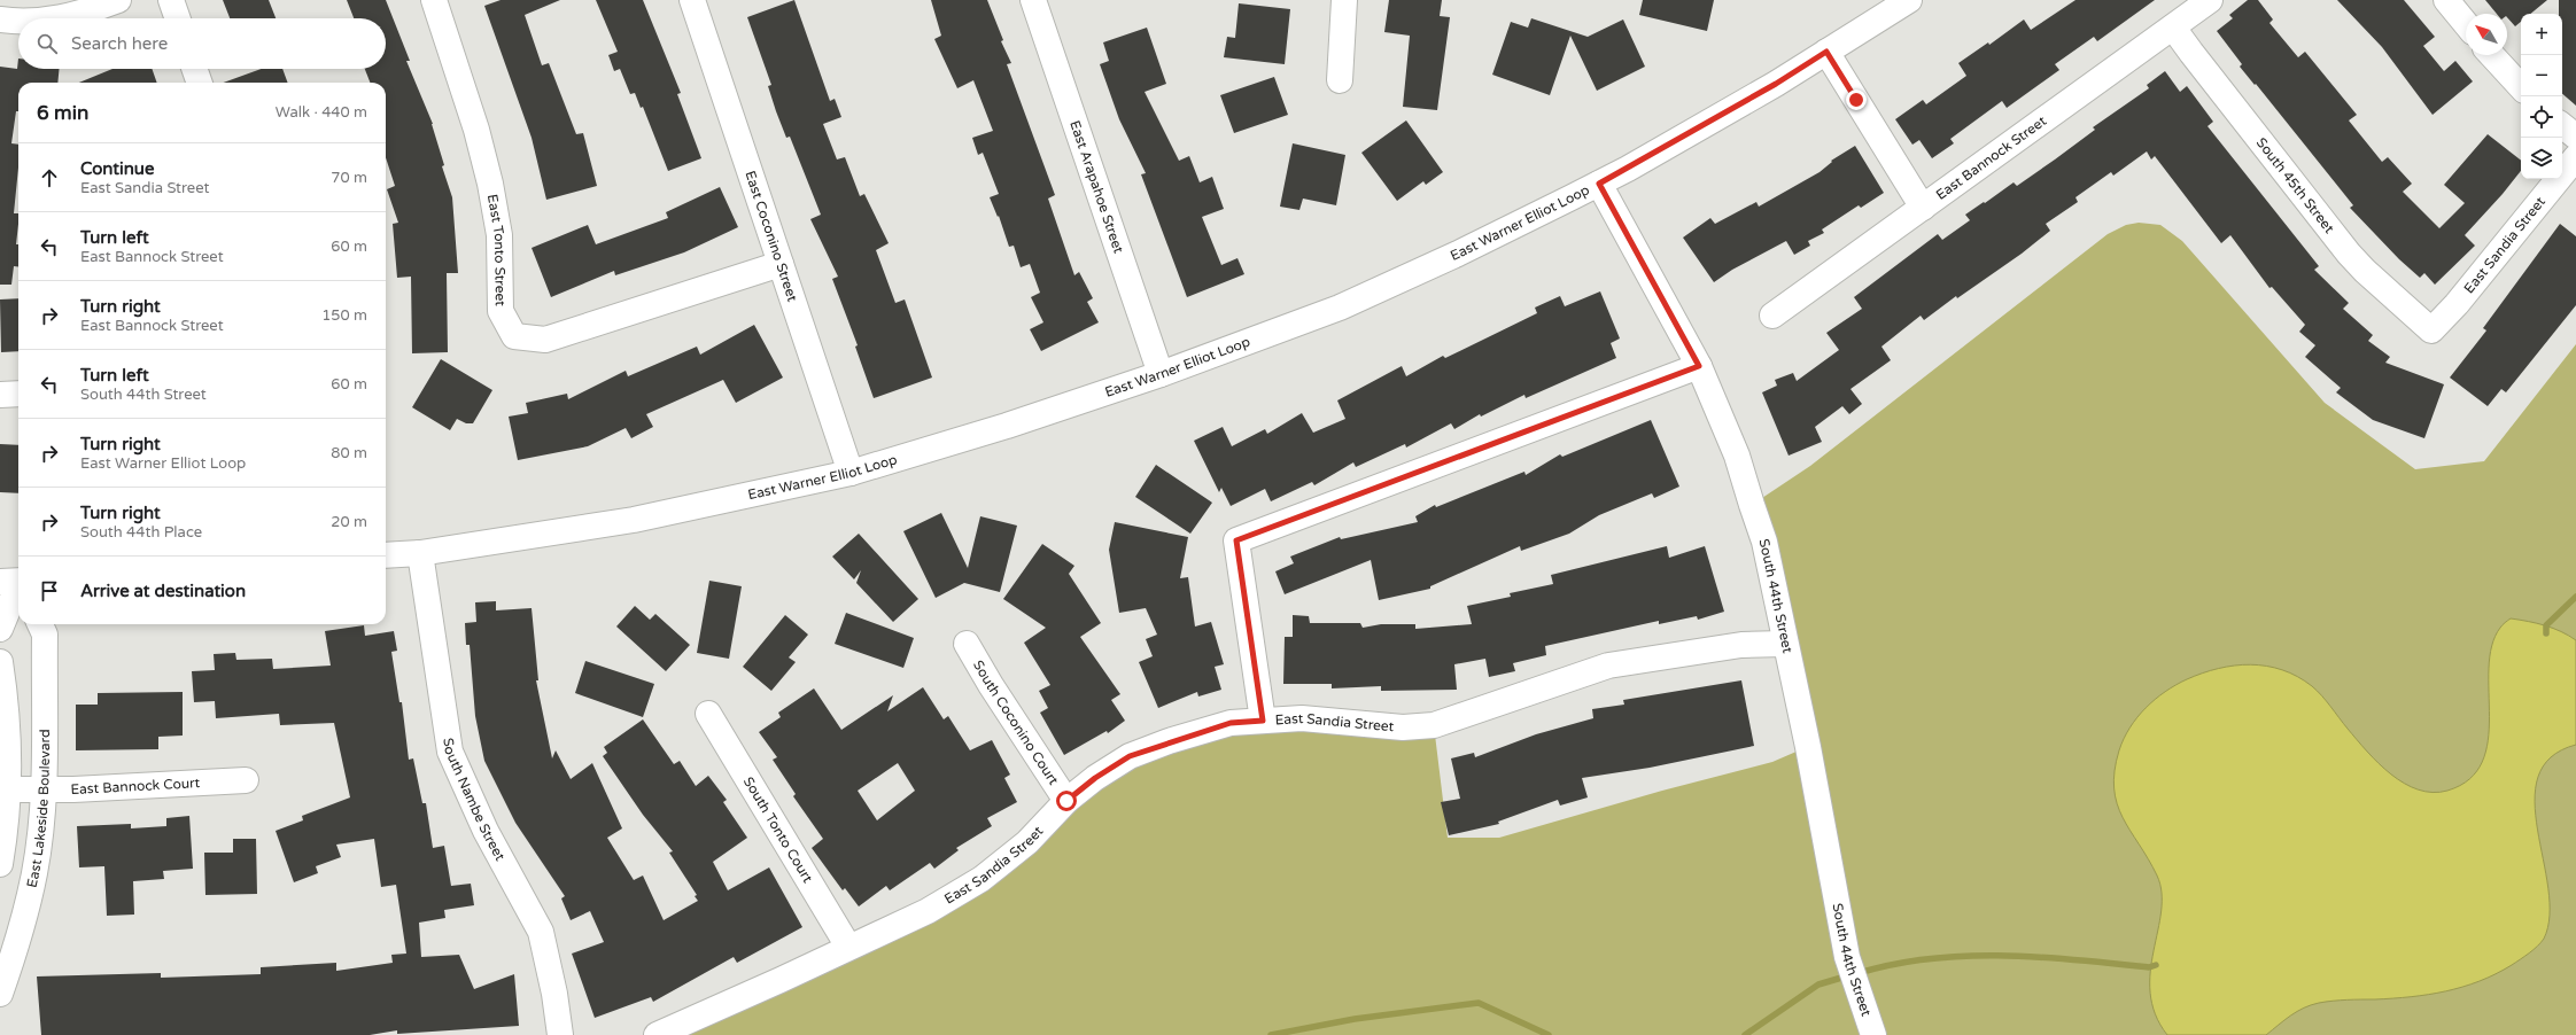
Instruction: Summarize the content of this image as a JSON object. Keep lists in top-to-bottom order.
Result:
{
  "streets": {
    "street": [
      "East Bannock Street",
      "South 45th Street",
      "East Arapahoe Street",
      "East Warner Elliot Loop",
      "East Coconino Street",
      "East Sandia Street",
      "East Tonto Street",
      "South 44th Street",
      "South Coconino Court",
      "East Bannock Court",
      "South Nambe Street",
      "East Lakeside Boulevard",
      "South Tonto Court"
    ]
  },
  "crossings": [
    ["East Bannock Street", "South 45th Street"],
    ["South 45th Street", "East Sandia Street"],
    ["East Arapahoe Street", "East Warner Elliot Loop"],
    ["East Warner Elliot Loop", "East Coconino Street"],
    ["East Warner Elliot Loop", "South 44th Street"],
    ["East Warner Elliot Loop", "South Nambe Street"],
    ["East Coconino Street", "East Tonto Street"],
    ["East Sandia Street", "South 44th Street"],
    ["East Sandia Street", "South Coconino Court"],
    ["East Sandia Street", "South Tonto Court"],
    ["East Bannock Court", "East Lakeside Boulevard"]
  ],
  "north": "top left",
  "page": {
    "map_buttons": ["+", "−"],
    "search": "Search here",
    "heading": ["6 min", "Walk · 440 m"],
    "list": [
      ["Continue", "East Sandia Street", "70 m"],
      ["Turn left", "East Bannock Street", "60 m"],
      ["Turn right", "East Bannock Street", "150 m"],
      ["Turn left", "South 44th Street", "60 m"],
      ["Turn right", "East Warner Elliot Loop", "80 m"],
      ["Turn right", "South 44th Place", "20 m"],
      "Arrive at destination"
    ]
  }
}
